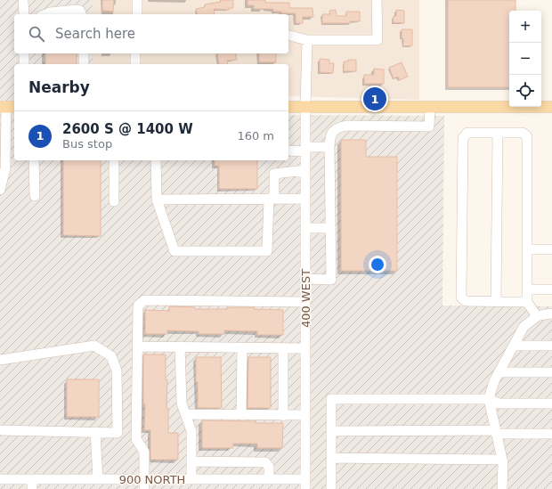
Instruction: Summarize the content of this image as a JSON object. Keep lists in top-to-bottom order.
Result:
{
  "streets": {
    "street": ["400 WEST", "900 NORTH"]
  },
  "crossings": [
    ["400 WEST", "900 NORTH"]
  ],
  "page": {
    "map_buttons": ["+", "−"],
    "search": "Search here",
    "heading": "Nearby",
    "pins": "1",
    "list": [
      {
        "mark": "1",
        "name": "2600 S @ 1400 W",
        "note": "Bus stop",
        "value": "160 m"
      }
    ]
  }
}
